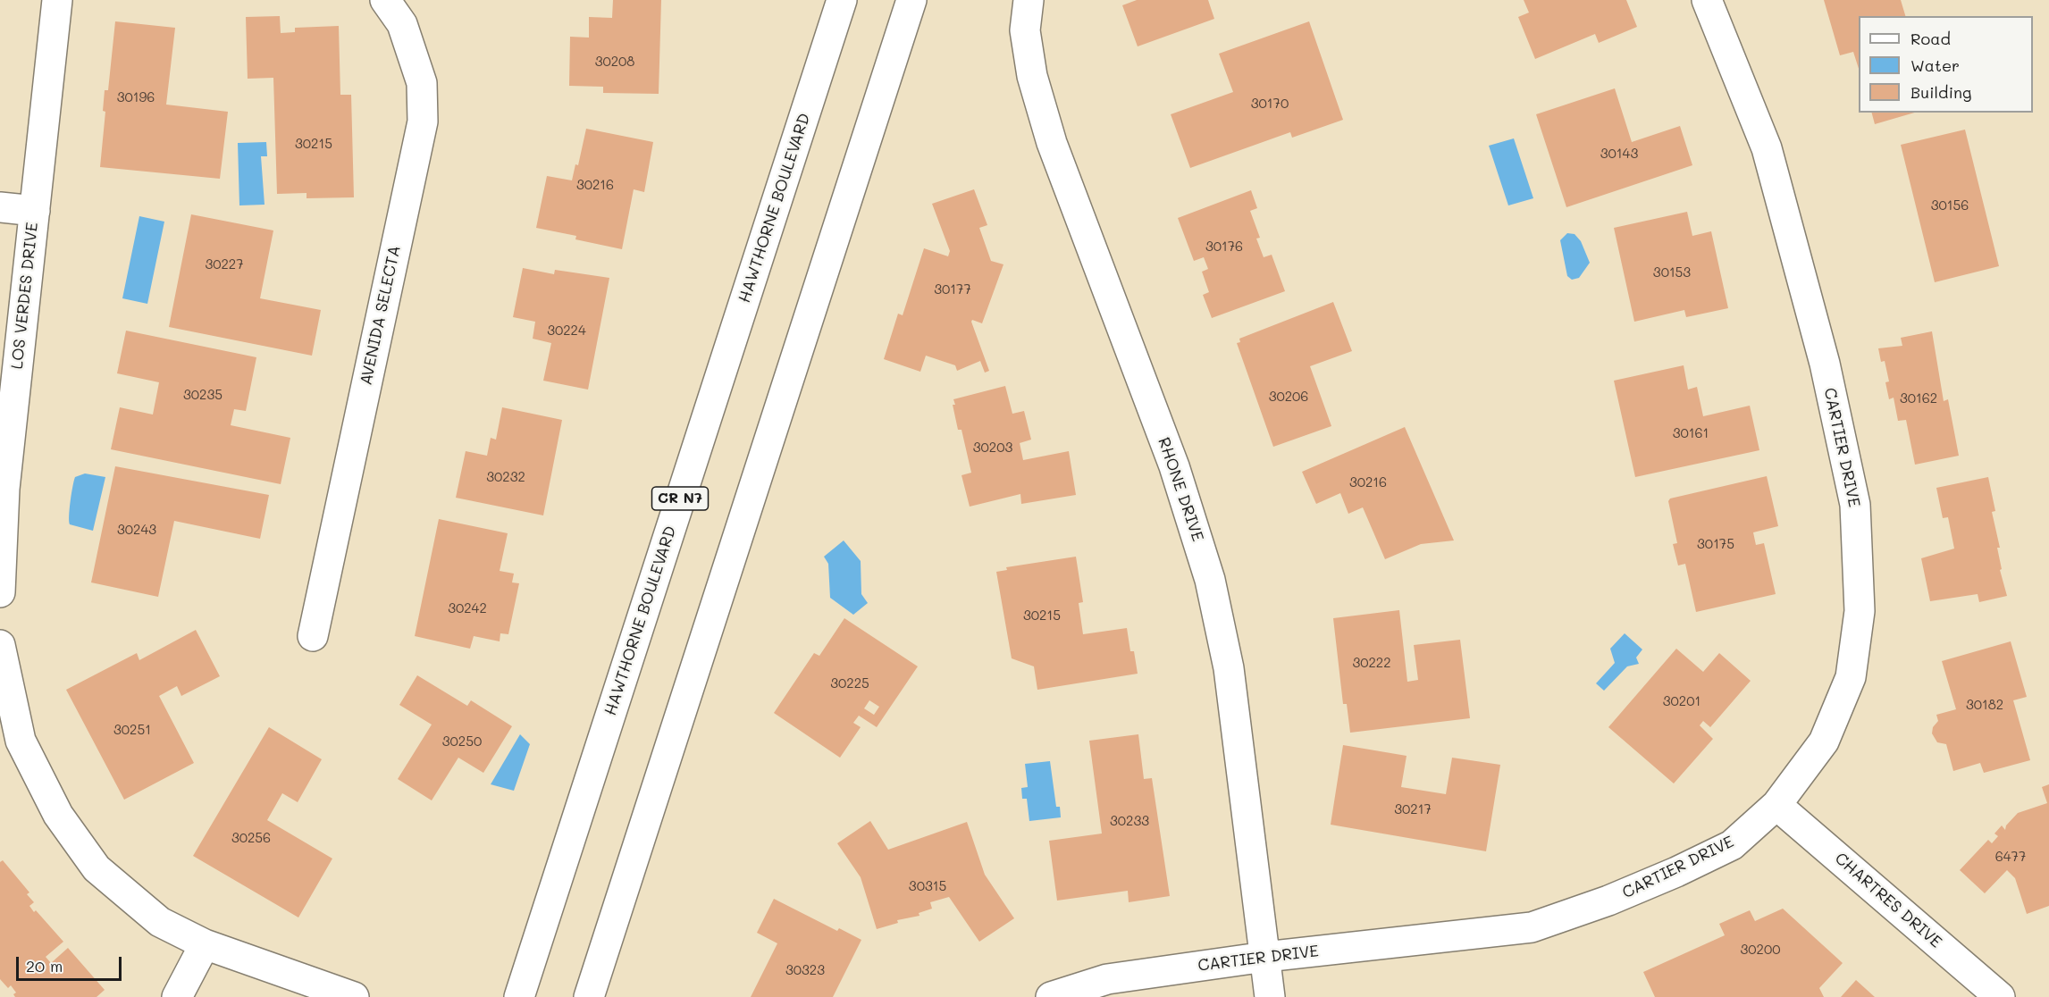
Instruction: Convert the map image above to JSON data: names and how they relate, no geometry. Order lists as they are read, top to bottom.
{
  "streets": {
    "street": [
      "HAWTHORNE BOULEVARD",
      "LOS VERDES DRIVE",
      "AVENIDA SELECTA",
      "CARTIER DRIVE",
      "RHONE DRIVE",
      "CR N7",
      "CHARTRES DRIVE"
    ]
  },
  "crossings": [
    ["CARTIER DRIVE", "RHONE DRIVE"],
    ["CARTIER DRIVE", "CHARTRES DRIVE"]
  ],
  "house_numbers": [
    "30208",
    "30196",
    "30170",
    "30215",
    "30143",
    "30216",
    "30156",
    "30176",
    "30227",
    "30153",
    "30177",
    "30224",
    "30235",
    "30206",
    "30162",
    "30161",
    "30203",
    "30232",
    "30216",
    "30243",
    "30175",
    "30242",
    "30215",
    "30222",
    "30225",
    "30201",
    "30182",
    "30251",
    "30250",
    "30217",
    "30233",
    "30256",
    "6477",
    "30315",
    "30200",
    "30323"
  ],
  "legend": ["Road", "Water", "Building"],
  "scale_bar": "20 m"
}
